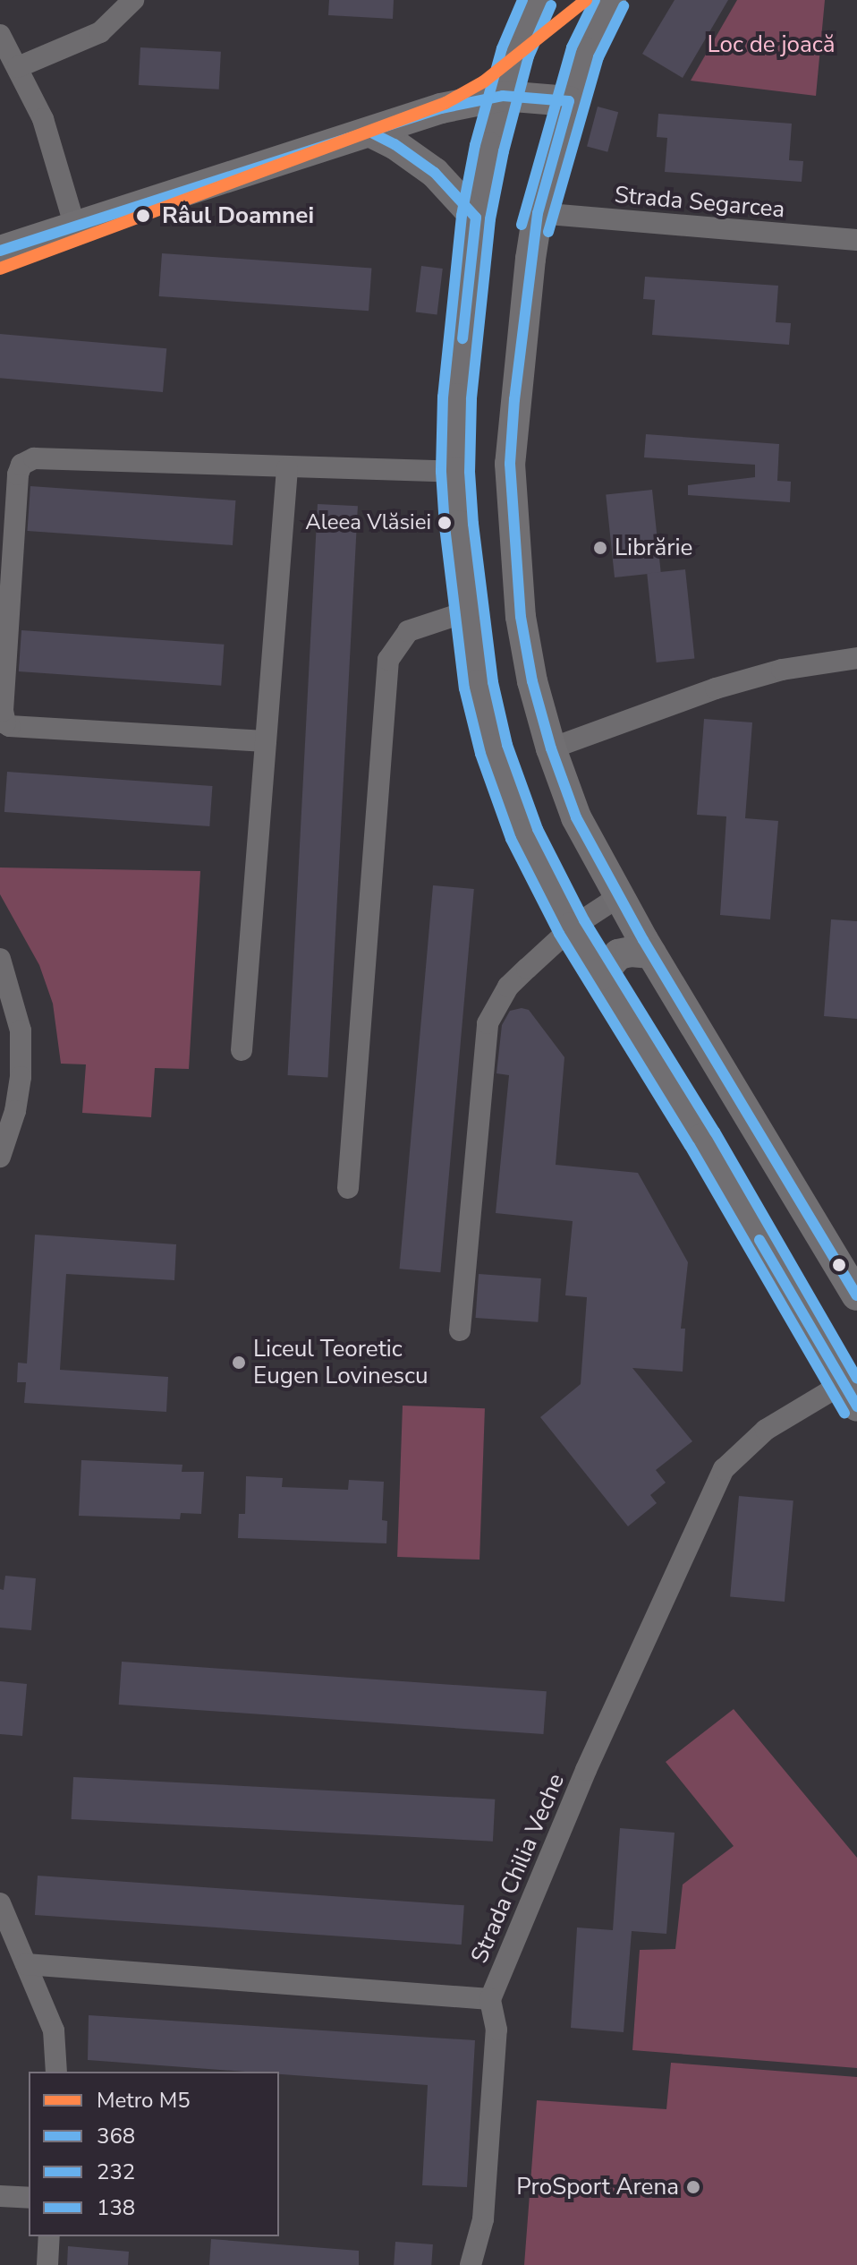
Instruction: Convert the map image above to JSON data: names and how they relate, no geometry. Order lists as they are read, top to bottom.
{
  "streets": {
    "street": ["Strada Segarcea", "Strada Chilia Veche"]
  },
  "parks": ["Loc de joacă"],
  "places": [
    "Râul Doamnei",
    "Aleea Vlăsiei",
    "Librărie",
    "Liceul Teoretic Eugen Lovinescu",
    "ProSport Arena"
  ],
  "lines": [
    "metro line M5",
    "transit line 232",
    "transit line 138",
    "transit line 368"
  ],
  "legend": [
    "Metro M5",
    "368",
    "232",
    "138"
  ]
}
